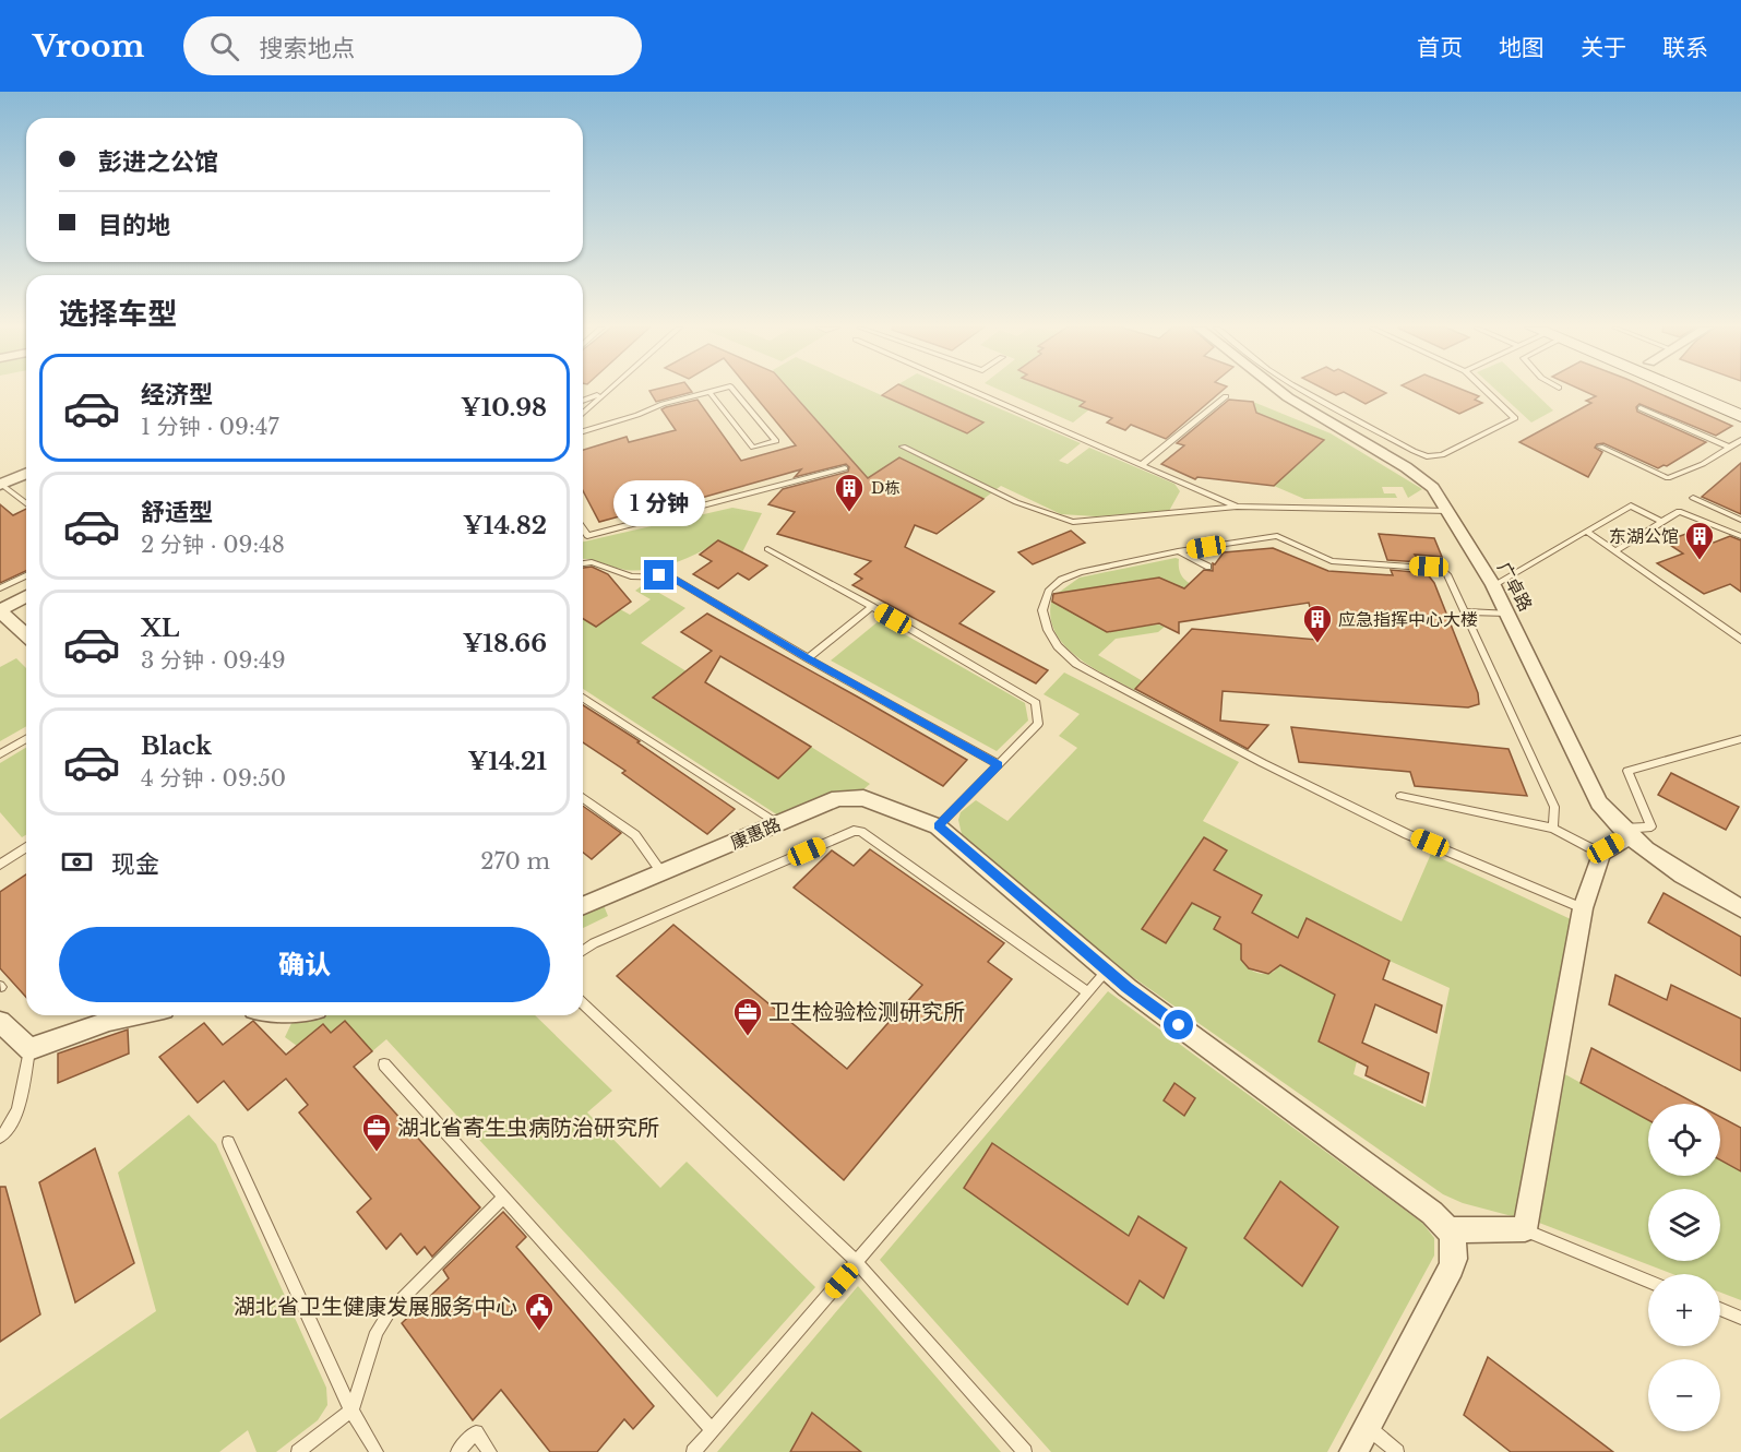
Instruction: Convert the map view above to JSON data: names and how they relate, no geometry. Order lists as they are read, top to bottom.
{
  "streets": {
    "street": ["广卓路", "康惠路"]
  },
  "places": {
    "building": ["D栋", "东湖公馆", "应急指挥中心大楼"],
    "office": ["卫生检验检测研究所", "湖北省寄生虫病防治研究所"],
    "public building": ["湖北省卫生健康发展服务中心"]
  },
  "page": {
    "header": "Vroom",
    "search": "搜索地点",
    "nav": [
      "首页",
      "地图",
      "关于",
      "联系"
    ],
    "banner": ["彭进之公馆", "目的地"],
    "heading": "选择车型",
    "list": [
      {
        "name": "经济型",
        "note": "1 分钟 · 09:47",
        "value": "¥10.98"
      },
      {
        "name": "舒适型",
        "note": "2 分钟 · 09:48",
        "value": "¥14.82"
      },
      {
        "name": "XL",
        "note": "3 分钟 · 09:49",
        "value": "¥18.66"
      },
      {
        "name": "Black",
        "note": "4 分钟 · 09:50",
        "value": "¥14.21"
      }
    ],
    "bubble": "1 分钟",
    "pay": ["现金", "270 m"],
    "buttons": "确认",
    "map_buttons": ["+", "−"]
  }
}
